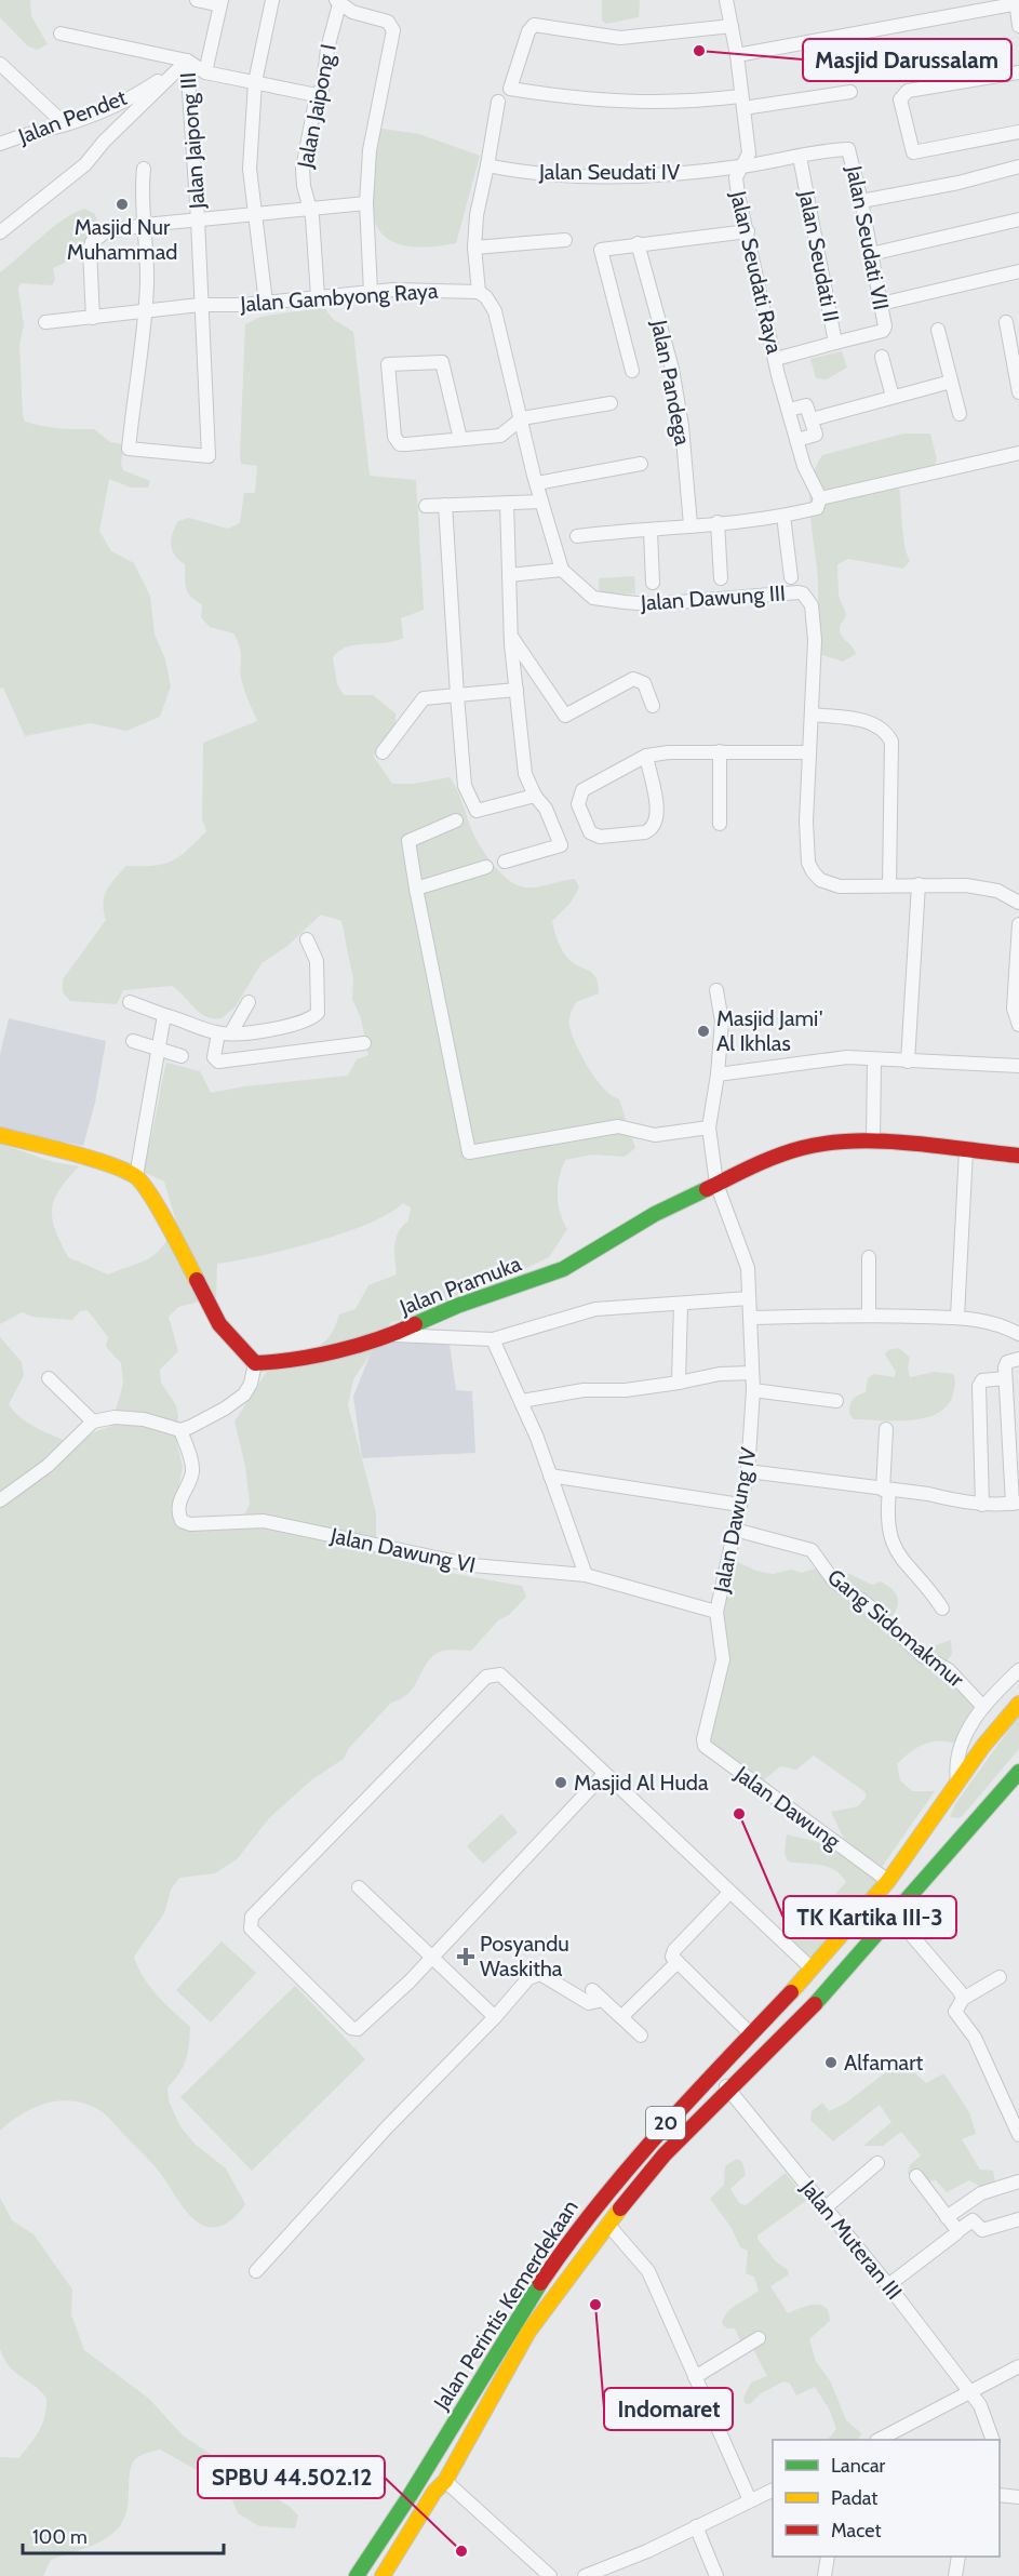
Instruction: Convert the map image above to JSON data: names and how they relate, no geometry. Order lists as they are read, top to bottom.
{
  "streets": {
    "main road": ["Jalan Pramuka", "20", "Jalan Perintis Kemerdekaan"],
    "street": [
      "Jalan Jaipong I",
      "Jalan Pendet",
      "Jalan Jaipong III",
      "Jalan Seudati IV",
      "Jalan Seudati VII",
      "Jalan Seudati II",
      "Jalan Seudati Raya",
      "Jalan Gambyong Raya",
      "Jalan Pandega",
      "Jalan Dawung III",
      "Jalan Dawung IV",
      "Jalan Dawung VI",
      "Gang Sidomakmur",
      "Jalan Dawung",
      "Jalan Muteran III"
    ]
  },
  "crossings": [
    ["Jalan Jaipong I", "Jalan Gambyong Raya"],
    ["Jalan Pendet", "Jalan Jaipong III"],
    ["Jalan Jaipong III", "Jalan Gambyong Raya"],
    ["Jalan Seudati IV", "Jalan Seudati Raya"],
    ["Jalan Seudati VII", "Jalan Seudati II"],
    ["Jalan Seudati Raya", "Jalan Pandega"],
    ["Jalan Pramuka", "Jalan Dawung IV"],
    ["Jalan Dawung IV", "Jalan Dawung VI"],
    ["Jalan Dawung IV", "Gang Sidomakmur"],
    ["Jalan Dawung IV", "Jalan Dawung"],
    ["Jalan Dawung VI", "Jalan Dawung"],
    ["Jalan Dawung", "Jalan Perintis Kemerdekaan"],
    ["Jalan Muteran III", "Jalan Perintis Kemerdekaan"]
  ],
  "places": {
    "other": [
      "Masjid Darussalam",
      "Masjid Nur Muhammad",
      "Masjid Jami' Al Ikhlas",
      "Masjid Al Huda",
      "TK Kartika III-3",
      "Alfamart",
      "Indomaret",
      "SPBU 44.502.12"
    ],
    "health": ["Posyandu Waskitha"]
  },
  "legend": ["Lancar", "Padat", "Macet"],
  "scale_bar": "100 m"
}
